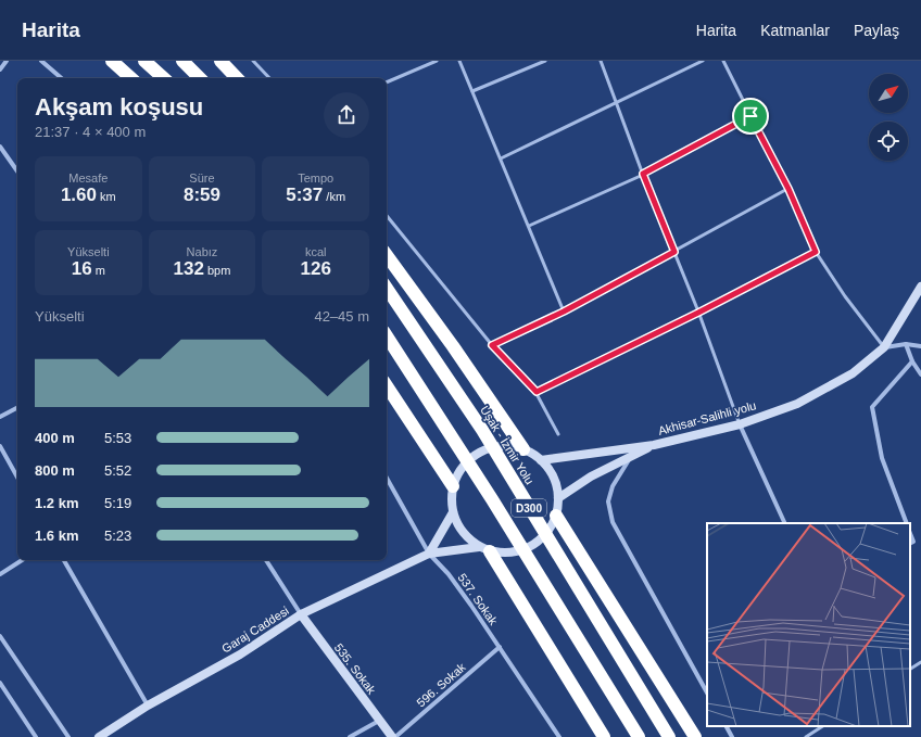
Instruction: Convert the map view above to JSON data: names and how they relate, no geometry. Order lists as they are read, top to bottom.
{
  "streets": {
    "highway": ["Uşak - İzmir Yolu", "D300"],
    "main road": ["Akhisar-Salihli yolu", "Garaj Caddesi", "535. Sokak"],
    "street": ["537. Sokak", "596. Sokak"]
  },
  "crossings": [
    ["D300", "Garaj Caddesi"],
    ["537. Sokak", "Garaj Caddesi"],
    ["537. Sokak", "596. Sokak"],
    ["Garaj Caddesi", "535. Sokak"],
    ["535. Sokak", "596. Sokak"]
  ],
  "north": "top right",
  "page": {
    "header": "Harita",
    "nav": ["Harita", "Katmanlar", "Paylaş"],
    "heading": ["Akşam koşusu", "21:37 · 4 × 400 m"],
    "stats": [
      ["Mesafe", "1.60 km"],
      ["Süre", "8:59"],
      ["Tempo", "5:37 /km"],
      ["Yükselti", "16 m"],
      ["Nabız", "132 bpm"],
      ["kcal", "126"]
    ],
    "chart": ["Yükselti", "42–45 m"],
    "list": [
      {
        "name": "400 m",
        "note": "5:53"
      },
      {
        "name": "800 m",
        "note": "5:52"
      },
      {
        "name": "1.2 km",
        "note": "5:19"
      },
      {
        "name": "1.6 km",
        "note": "5:23"
      }
    ]
  }
}
